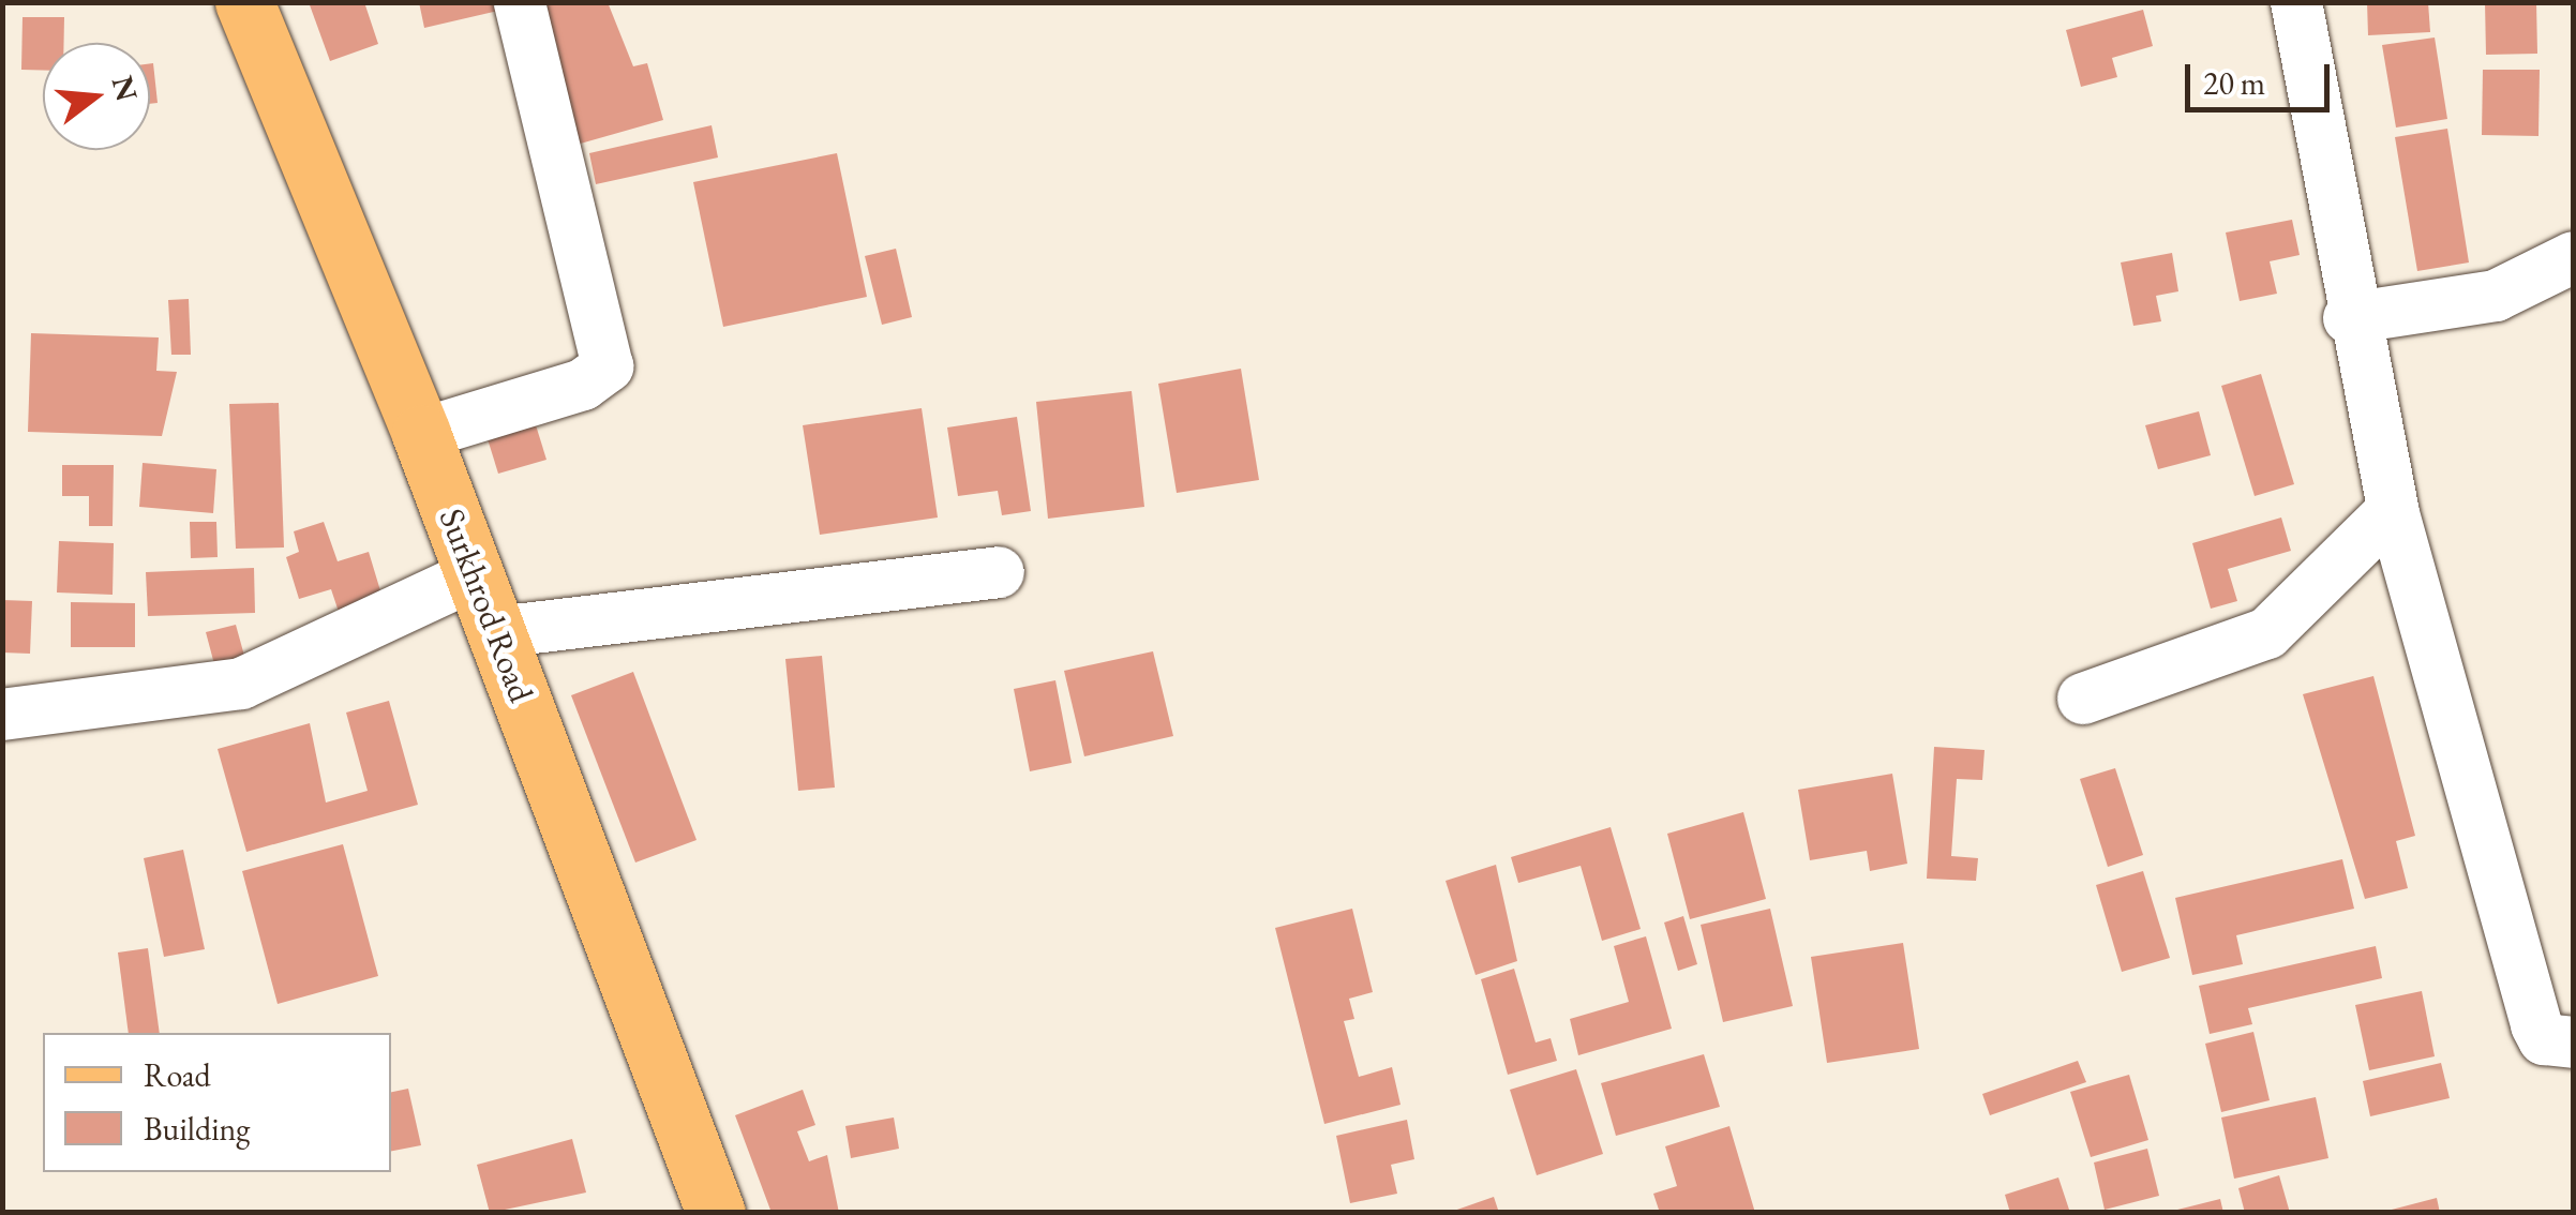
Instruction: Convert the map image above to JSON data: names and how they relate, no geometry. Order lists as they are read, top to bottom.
{
  "streets": {
    "main road": ["Surkhrod Road"]
  },
  "legend": ["Road", "Building"],
  "scale_bar": "20 m",
  "north": "right"
}
